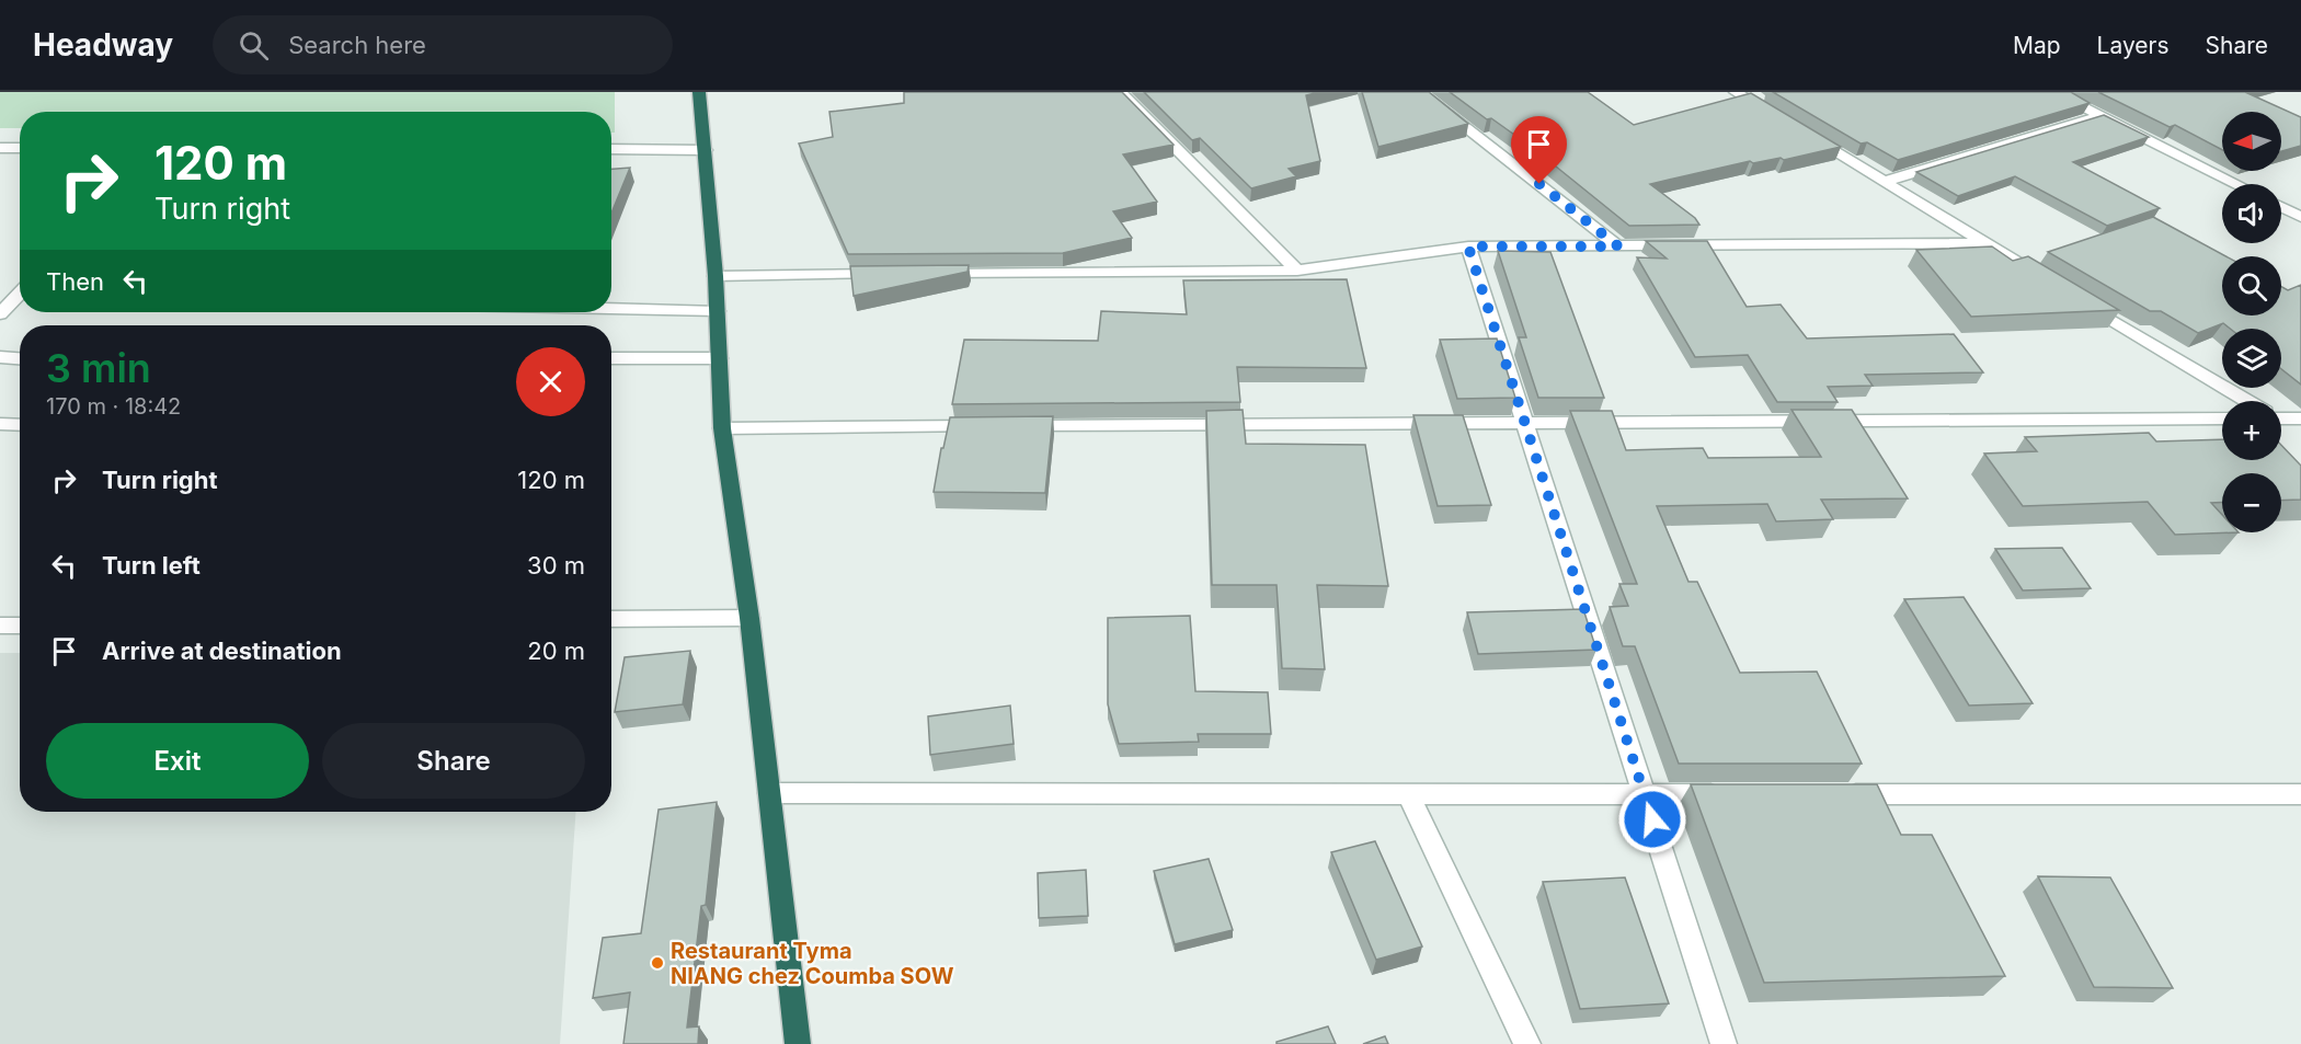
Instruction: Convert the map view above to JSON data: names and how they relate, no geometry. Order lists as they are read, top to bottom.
{
  "places": ["Restaurant Tyma NIANG chez Coumba SOW"],
  "north": "left",
  "page": {
    "header": "Headway",
    "search": "Search here",
    "nav": ["Map", "Layers", "Share"],
    "map_buttons": ["+", "−"],
    "turn": ["120 m", "Turn right"],
    "then": "Then",
    "heading": ["3 min", "170 m · 18:42"],
    "list": [
      {
        "name": "Turn right",
        "value": "120 m"
      },
      {
        "name": "Turn left",
        "value": "30 m"
      },
      {
        "name": "Arrive at destination",
        "value": "20 m"
      }
    ],
    "buttons": ["Exit", "Share"]
  }
}
